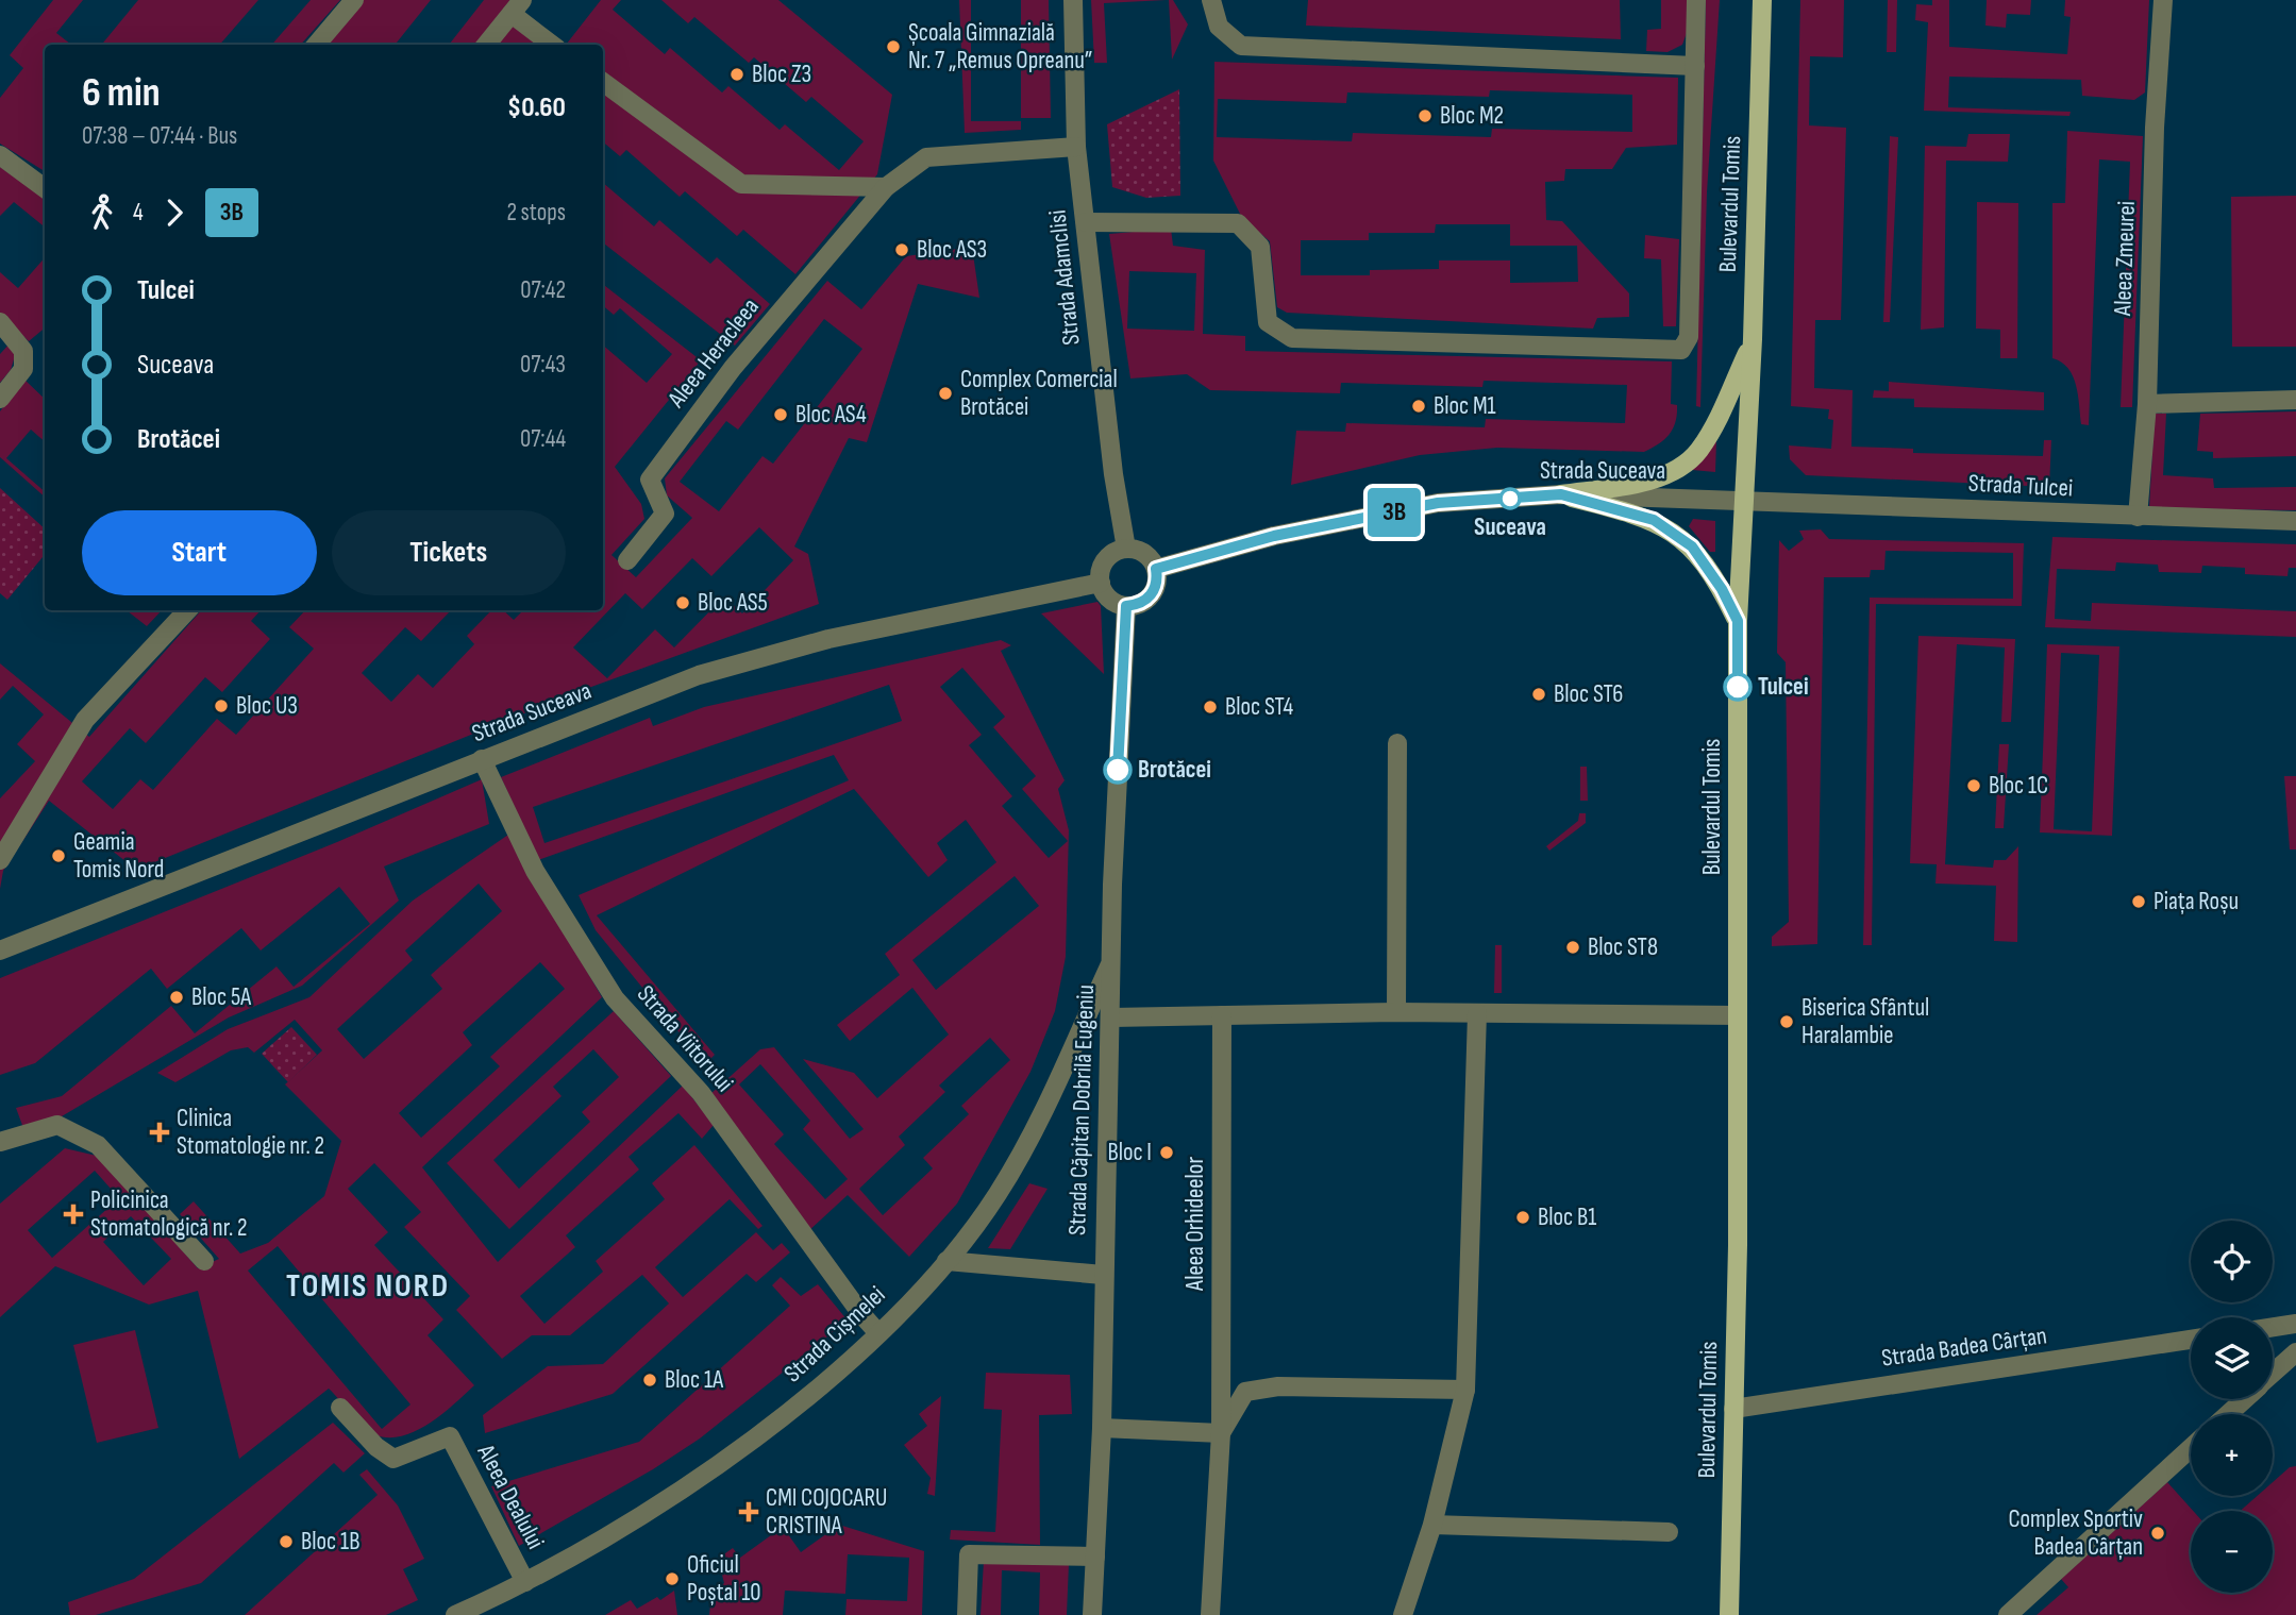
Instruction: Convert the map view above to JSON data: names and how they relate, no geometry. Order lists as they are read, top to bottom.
{
  "streets": {
    "main road": ["Bulevardul Tomis"],
    "street": [
      "Aleea Zmeurei",
      "Strada Adamclisi",
      "Aleea Heracleea",
      "Strada Suceava",
      "Strada Tulcei",
      "Strada Viitorului",
      "Strada Căpitan Dobrilă Eugeniu",
      "Aleea Orhideelor",
      "Strada Cișmelei",
      "Strada Badea Cârțan",
      "Aleea Dealului"
    ]
  },
  "crossings": [
    ["Bulevardul Tomis", "Strada Suceava"],
    ["Bulevardul Tomis", "Strada Tulcei"],
    ["Bulevardul Tomis", "Strada Badea Cârțan"],
    ["Aleea Zmeurei", "Strada Tulcei"],
    ["Strada Adamclisi", "Aleea Heracleea"],
    ["Strada Adamclisi", "Strada Suceava"],
    ["Strada Adamclisi", "Strada Căpitan Dobrilă Eugeniu"],
    ["Strada Suceava", "Strada Tulcei"],
    ["Strada Suceava", "Strada Viitorului"],
    ["Strada Suceava", "Strada Căpitan Dobrilă Eugeniu"],
    ["Strada Viitorului", "Strada Cișmelei"],
    ["Strada Căpitan Dobrilă Eugeniu", "Strada Cișmelei"],
    ["Strada Cișmelei", "Aleea Dealului"]
  ],
  "districts": ["TOMIS NORD"],
  "places": {
    "other": [
      "Școala Gimnazială Nr. 7 „Remus Opreanu”",
      "Bloc Z3",
      "Bloc M2",
      "Bloc AS3",
      "Complex Comercial Brotăcei",
      "Bloc M1",
      "Bloc AS4",
      "Suceava",
      "Bloc AS5",
      "Tulcei",
      "Bloc ST6",
      "Bloc U3",
      "Bloc ST4",
      "Brotăcei",
      "Bloc 1C",
      "Geamia Tomis Nord",
      "Piața Roșu",
      "Bloc ST8",
      "Bloc 5A",
      "Biserica Sfântul Haralambie",
      "Bloc I",
      "Bloc B1",
      "Bloc 1A",
      "Complex Sportiv Badea Cârțan",
      "Bloc 1B",
      "Oficiul Poștal 10"
    ],
    "health": ["Clinica Stomatologie nr. 2", "Policinica Stomatologică nr. 2", "CMI COJOCARU CRISTINA"]
  },
  "lines": ["bus line 3B"],
  "page": {
    "on_map": "3B",
    "heading": ["6 min", "07:38 – 07:44 · Bus", "$0.60"],
    "legs": ["4", "3B", "2 stops"],
    "list": [
      {
        "name": "Tulcei",
        "value": "07:42"
      },
      {
        "name": "Suceava",
        "value": "07:43"
      },
      {
        "name": "Brotăcei",
        "value": "07:44"
      }
    ],
    "buttons": ["Start", "Tickets"],
    "map_buttons": ["+", "−"]
  }
}
